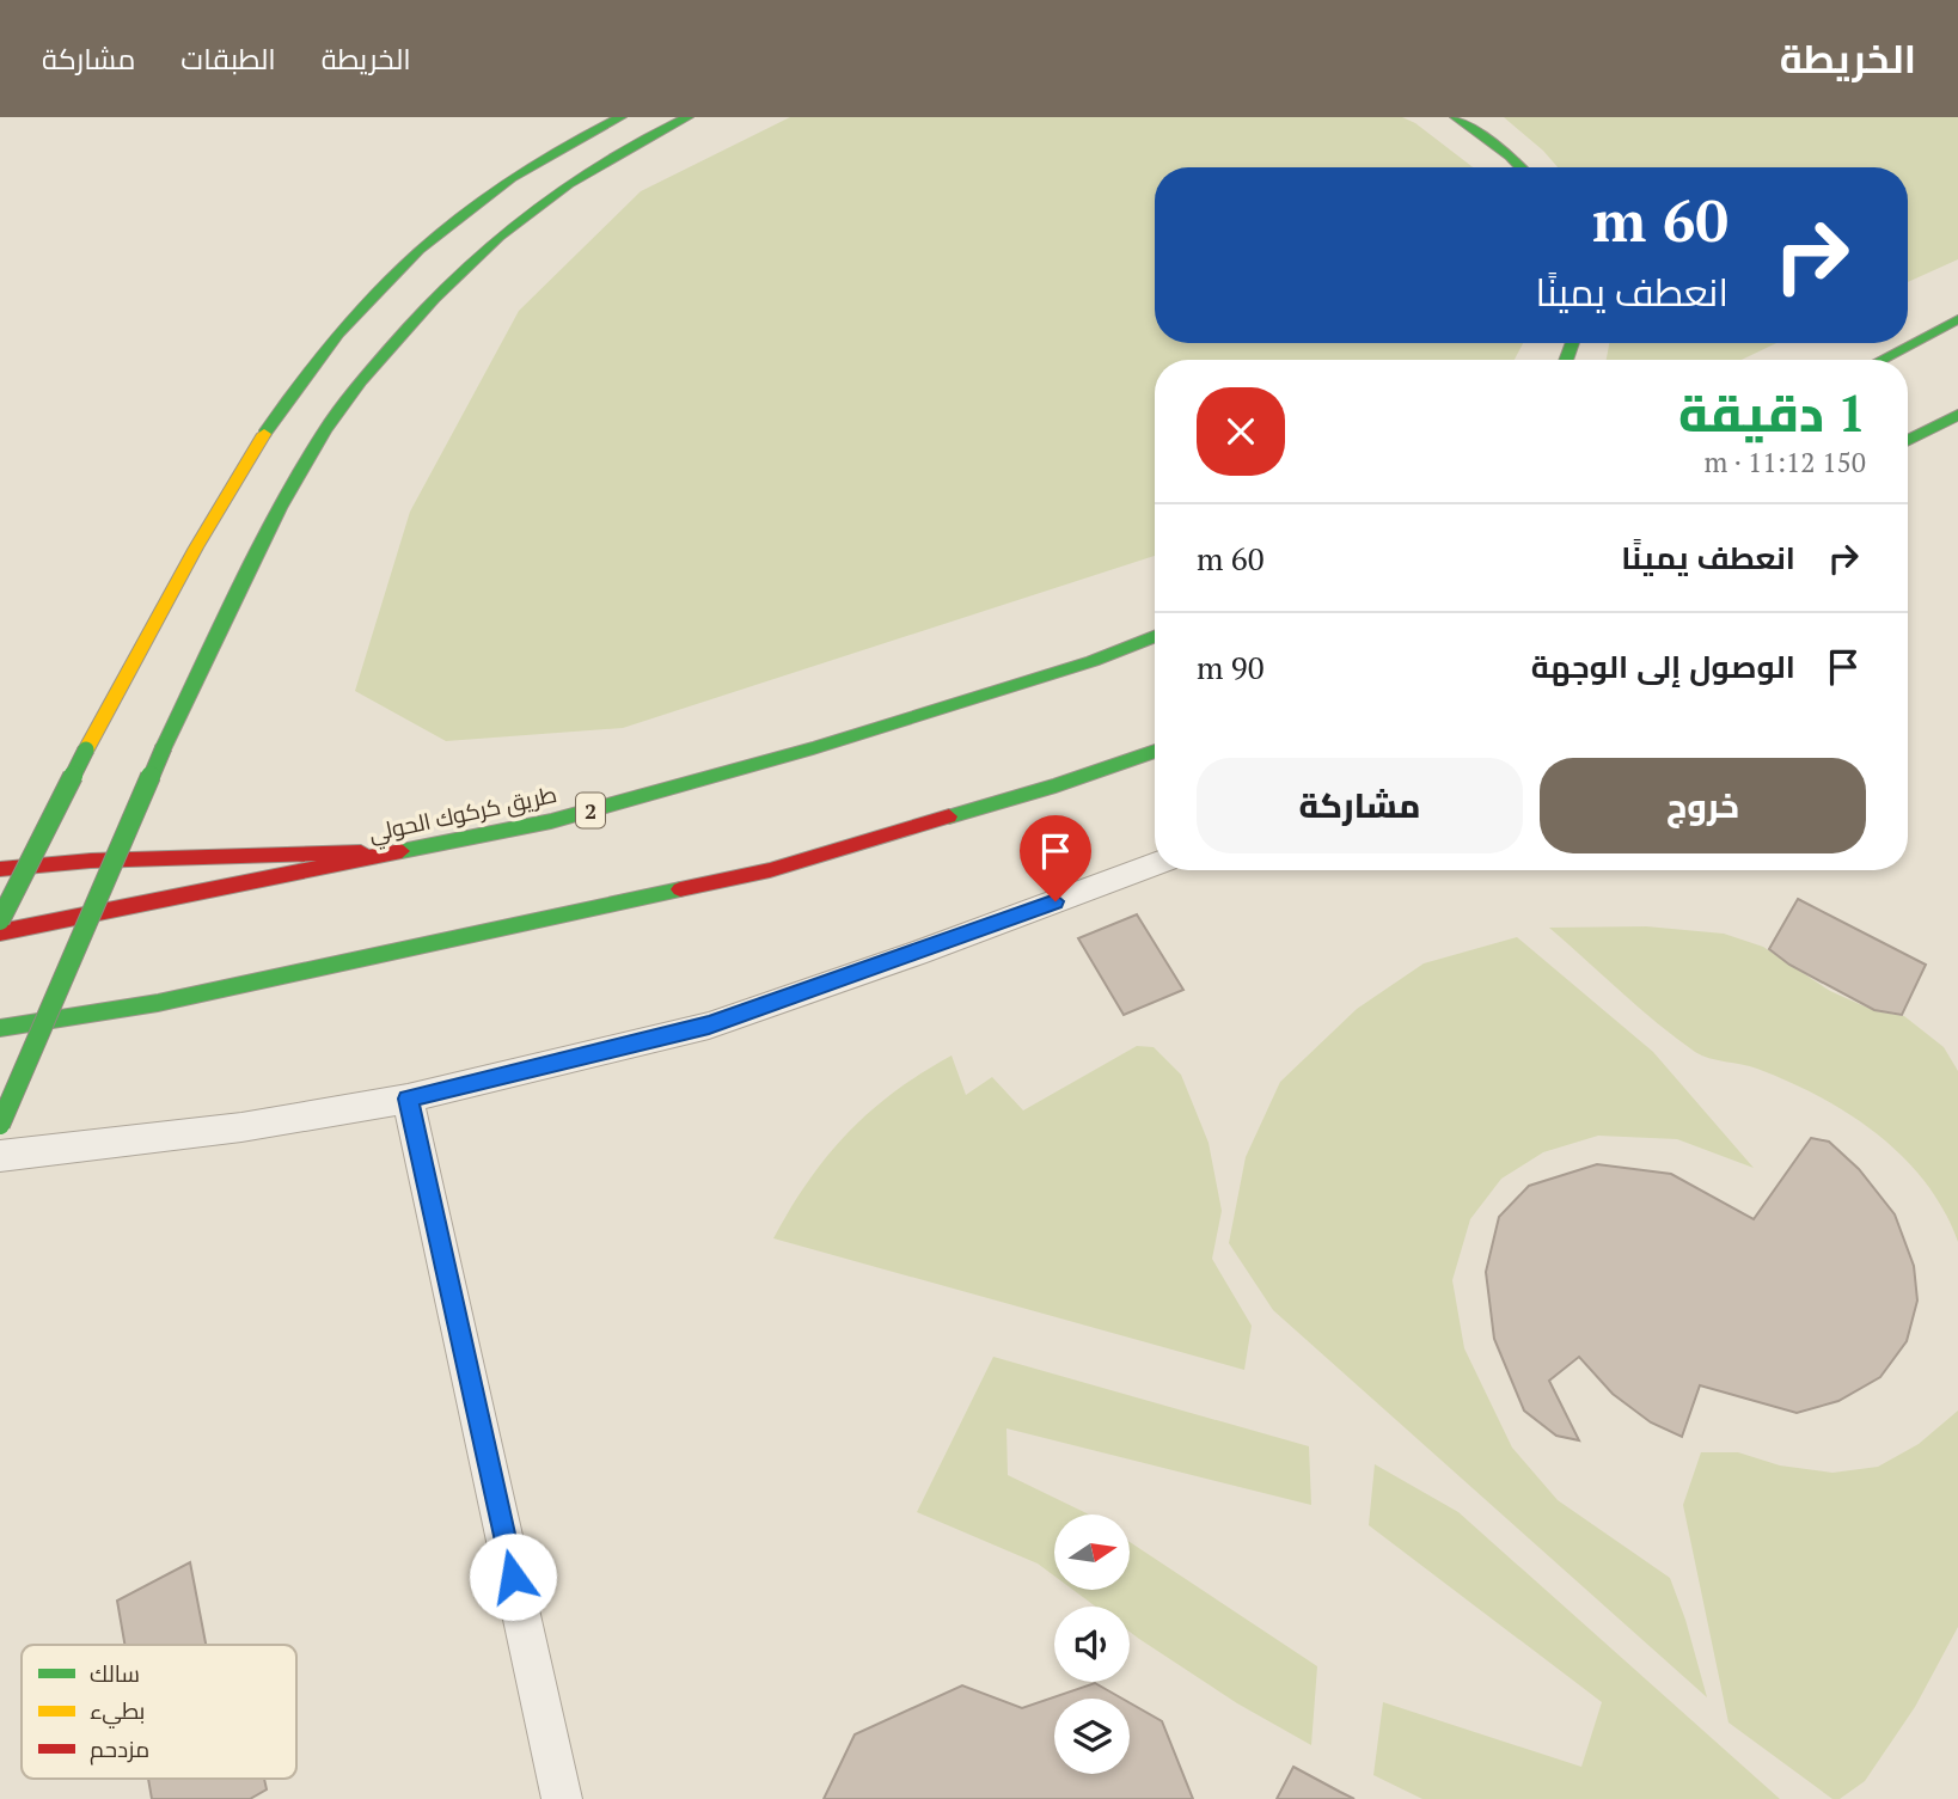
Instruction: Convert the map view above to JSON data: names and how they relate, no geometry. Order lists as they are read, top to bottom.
{
  "streets": {
    "main road": ["2", "طريق كركوك الحولي"]
  },
  "legend": ["سالك", "بطيء", "مزدحم"],
  "north": "right",
  "page": {
    "header": "الخريطة",
    "nav": ["الخريطة", "الطبقات", "مشاركة"],
    "turn": ["60 m", "انعطف يمينًا"],
    "heading": ["1 دقيقة", "150 m · 11:12"],
    "list": [
      {
        "name": "انعطف يمينًا",
        "value": "60 m"
      },
      {
        "name": "الوصول إلى الوجهة",
        "value": "90 m"
      }
    ],
    "buttons": ["خروج", "مشاركة"]
  }
}
